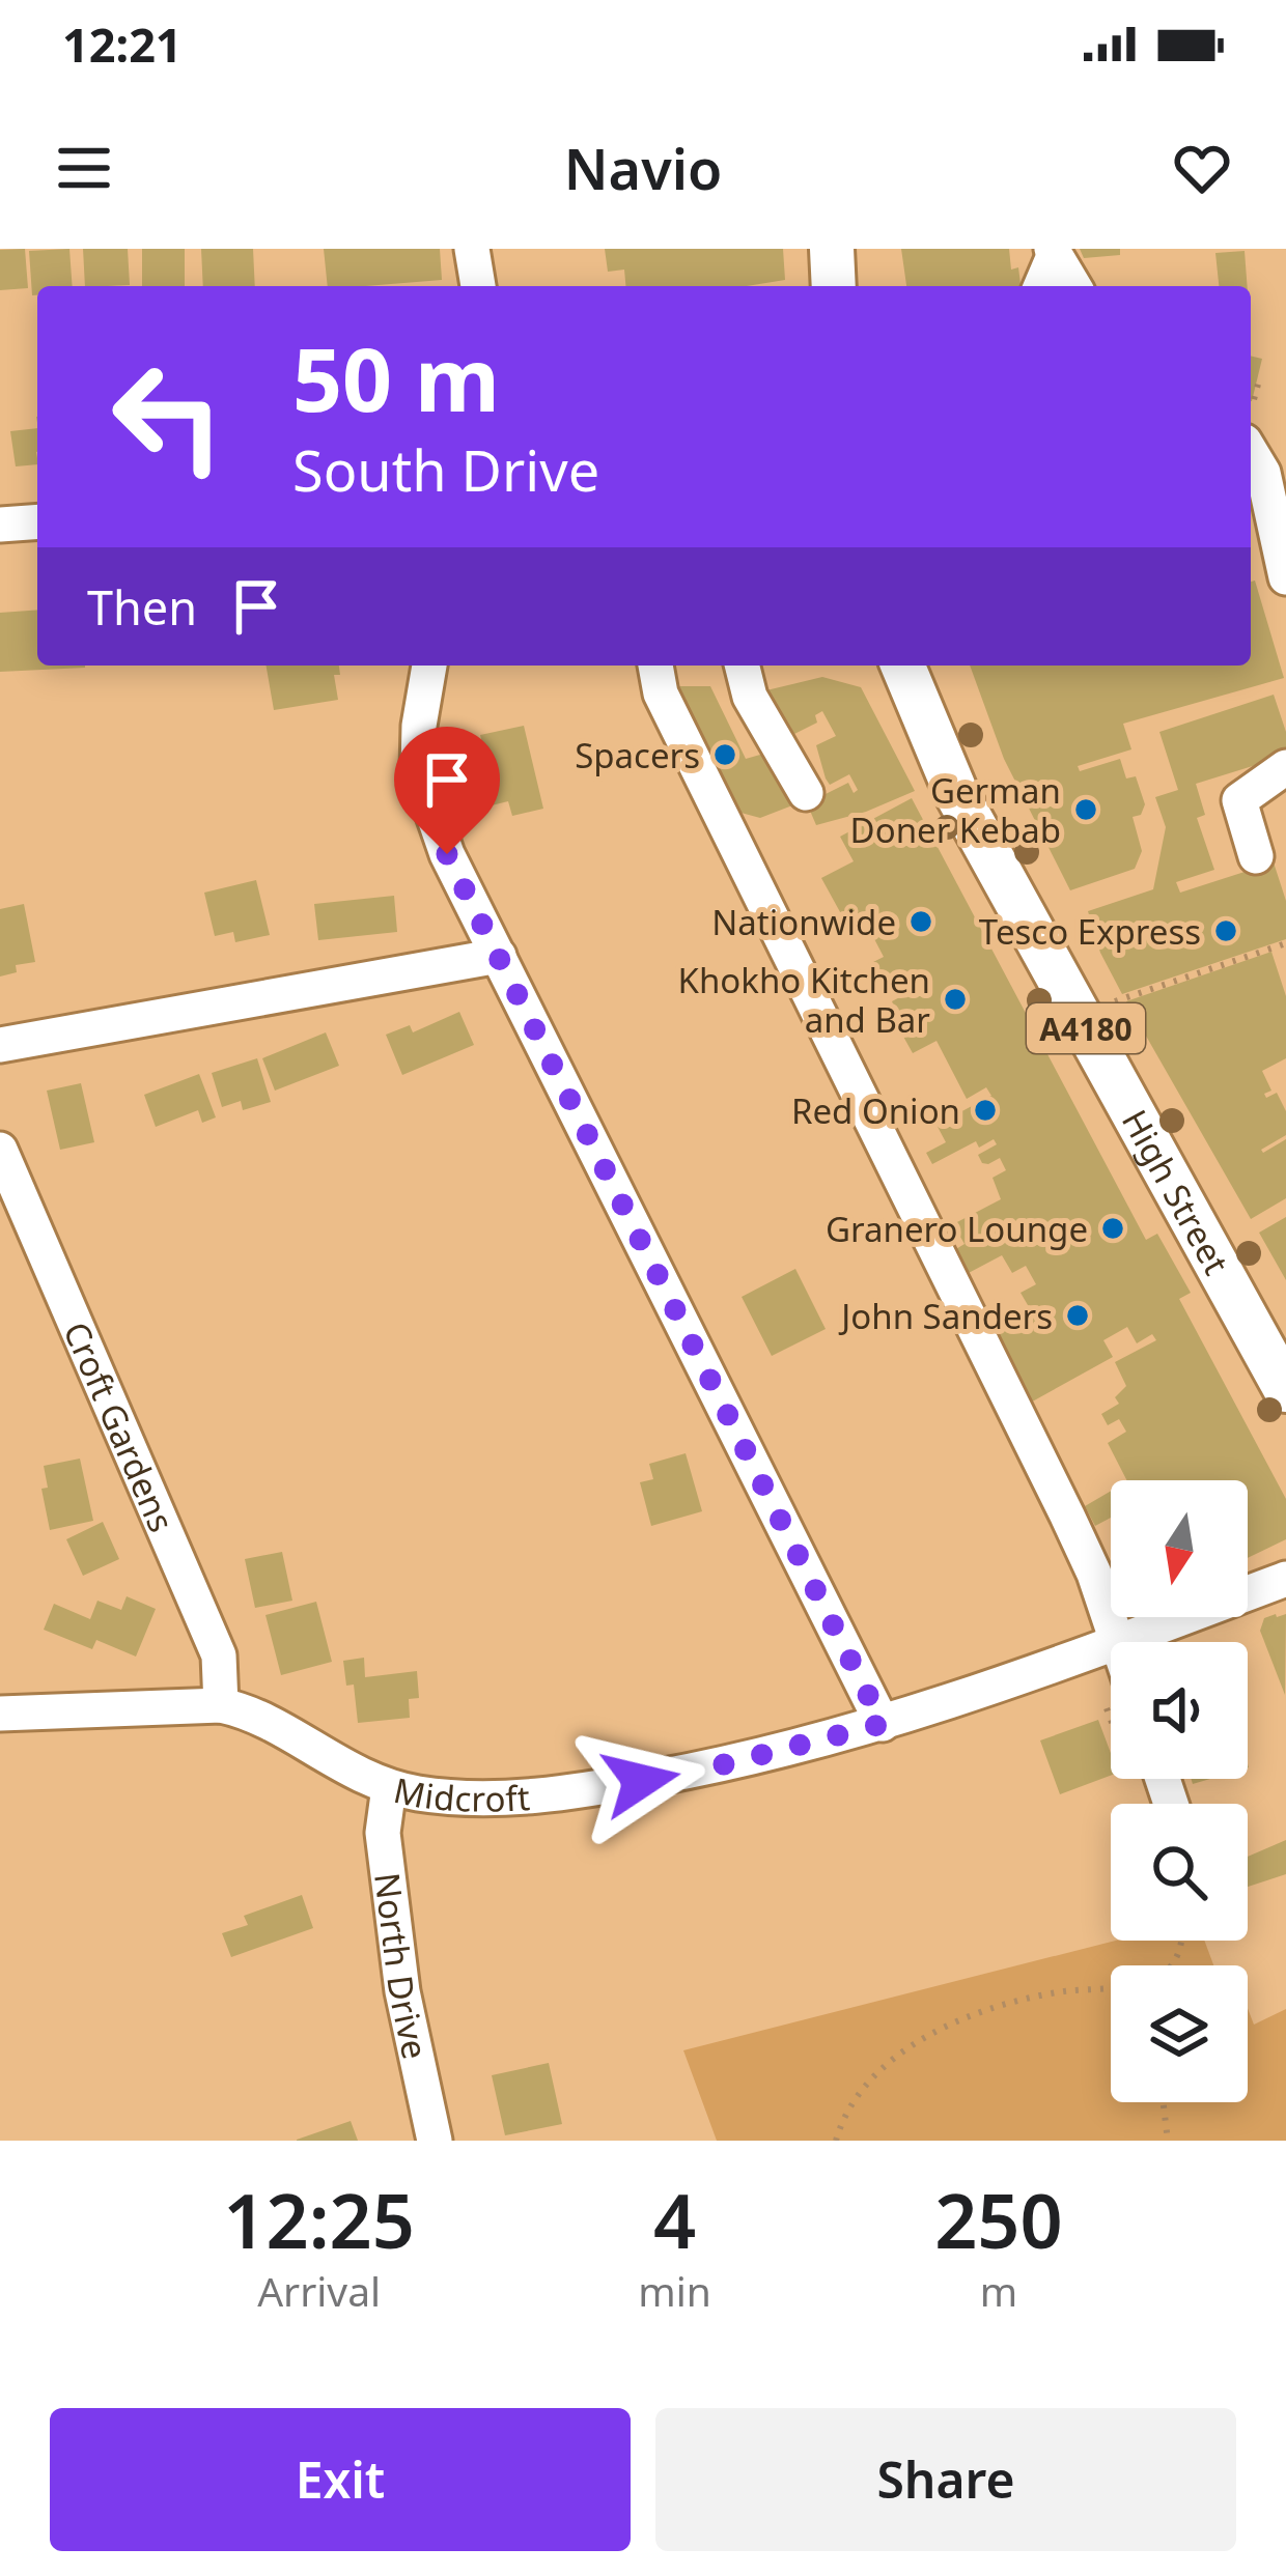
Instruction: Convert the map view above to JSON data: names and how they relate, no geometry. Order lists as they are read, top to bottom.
{
  "streets": {
    "main road": ["A4180", "High Street"],
    "street": ["Croft Gardens", "Midcroft", "North Drive"]
  },
  "crossings": [
    ["Croft Gardens", "Midcroft"],
    ["Midcroft", "North Drive"]
  ],
  "places": [
    "Spacers",
    "German Doner Kebab",
    "Nationwide",
    "Tesco Express",
    "Khokho Kitchen and Bar",
    "Red Onion",
    "Granero Lounge",
    "John Sanders"
  ],
  "north": "bottom",
  "page": {
    "status": "12:21",
    "header": "Navio",
    "turn": ["50 m", "South Drive"],
    "then": "Then",
    "eta": [
      "12:25",
      "Arrival",
      "4",
      "min",
      "250",
      "m"
    ],
    "buttons": ["Exit", "Share"]
  }
}
